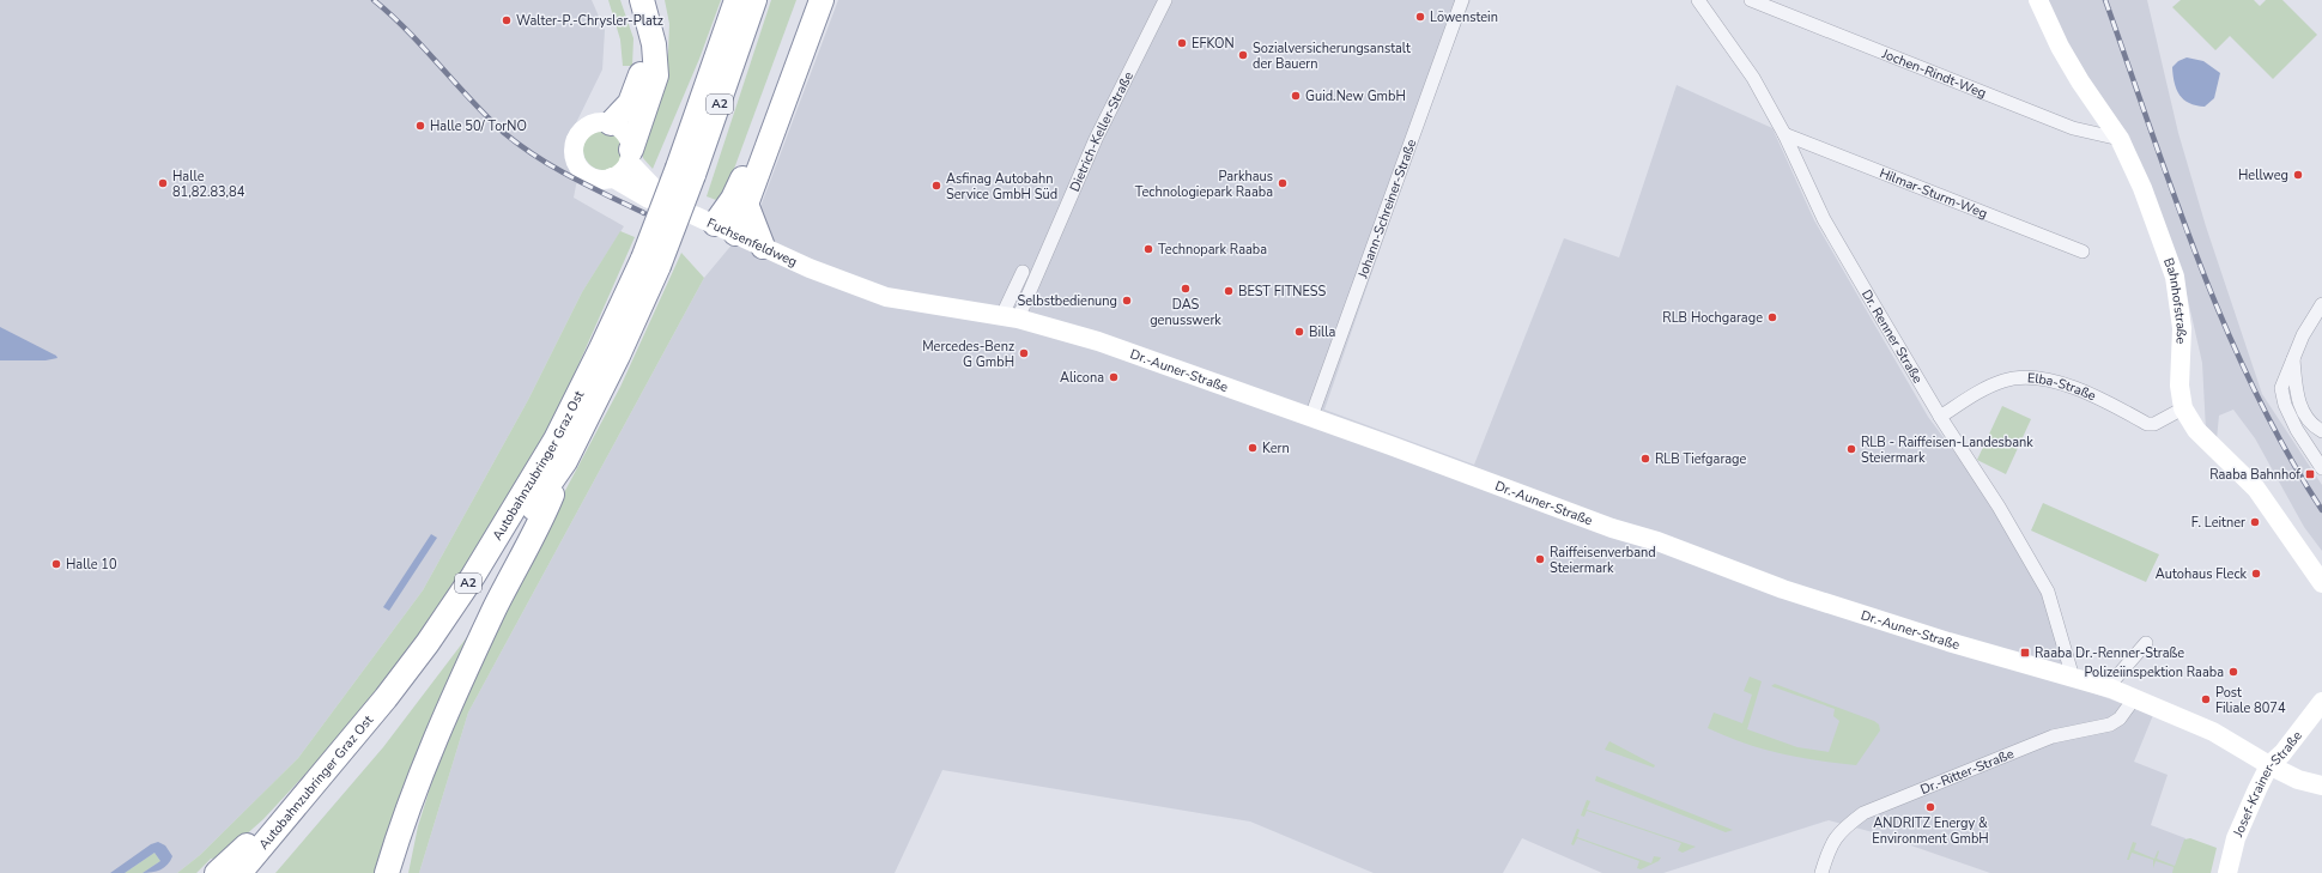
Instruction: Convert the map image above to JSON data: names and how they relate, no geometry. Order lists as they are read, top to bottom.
{
  "streets": {
    "highway": ["A2", "Autobahnzubringer Graz Ost"],
    "main road": [
      "Fuchsenfeldweg",
      "Bahnhofstraße",
      "Dr.-Auner-Straße",
      "Josef-Krainer-Straße"
    ],
    "street": [
      "Jochen-Rindt-Weg",
      "Dietrich-Keller-Straße",
      "Hilmar-Sturm-Weg",
      "Johann-Schreiner-Straße",
      "Dr. Renner Straße",
      "Elba-Straße",
      "Dr.-Ritter-Straße"
    ]
  },
  "crossings": [
    ["Jochen-Rindt-Weg", "Bahnhofstraße"],
    ["Dietrich-Keller-Straße", "Dr.-Auner-Straße"],
    ["Hilmar-Sturm-Weg", "Dr. Renner Straße"],
    ["Johann-Schreiner-Straße", "Dr.-Auner-Straße"],
    ["Fuchsenfeldweg", "Dr.-Auner-Straße"],
    ["Bahnhofstraße", "Elba-Straße"],
    ["Dr. Renner Straße", "Dr.-Auner-Straße"],
    ["Dr. Renner Straße", "Elba-Straße"],
    ["Dr.-Auner-Straße", "Dr.-Ritter-Straße"],
    ["Dr.-Auner-Straße", "Josef-Krainer-Straße"]
  ],
  "places": {
    "other": [
      "Löwenstein",
      "Walter-P.-Chrysler-Platz",
      "EFKON",
      "Sozialversicherungsanstalt der Bauern",
      "Guid.New GmbH",
      "Halle 50/ TorNO",
      "Hellweg",
      "Halle 81,82.83,84",
      "Parkhaus Technologiepark Raaba",
      "Asfinag Autobahn Service GmbH Süd",
      "Technopark Raaba",
      "DAS genusswerk",
      "BEST FITNESS",
      "Selbstbedienung",
      "RLB Hochgarage",
      "Billa",
      "Mercedes-Benz G GmbH",
      "Alicona",
      "Kern",
      "RLB - Raiffeisen-Landesbank Steiermark",
      "RLB Tiefgarage",
      "F. Leitner",
      "Raiffeisenverband Steiermark",
      "Halle 10",
      "Autohaus Fleck",
      "Polizeiinspektion Raaba",
      "Post Filiale 8074",
      "ANDRITZ Energy & Environment GmbH"
    ],
    "transit": ["Raaba Bahnhof", "Raaba Dr.-Renner-Straße"]
  }
}
